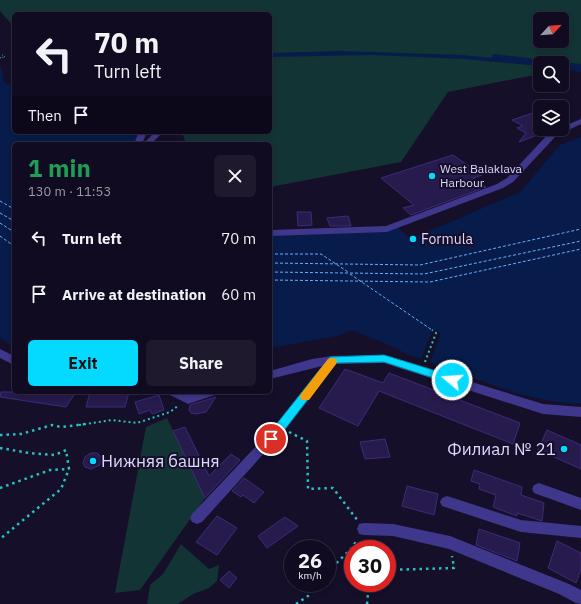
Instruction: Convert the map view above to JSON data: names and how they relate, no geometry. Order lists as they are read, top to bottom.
{
  "places": [
    "West Balaklava Harbour",
    "Formula",
    "Филиал № 21",
    "Нижняя башня"
  ],
  "north": "top right",
  "page": {
    "turn": ["70 m", "Turn left"],
    "then": "Then",
    "heading": ["1 min", "130 m · 11:53"],
    "list": [
      {
        "name": "Turn left",
        "value": "70 m"
      },
      {
        "name": "Arrive at destination",
        "value": "60 m"
      }
    ],
    "buttons": ["Exit", "Share"],
    "speed": "26 km/h",
    "limit": "30"
  }
}
